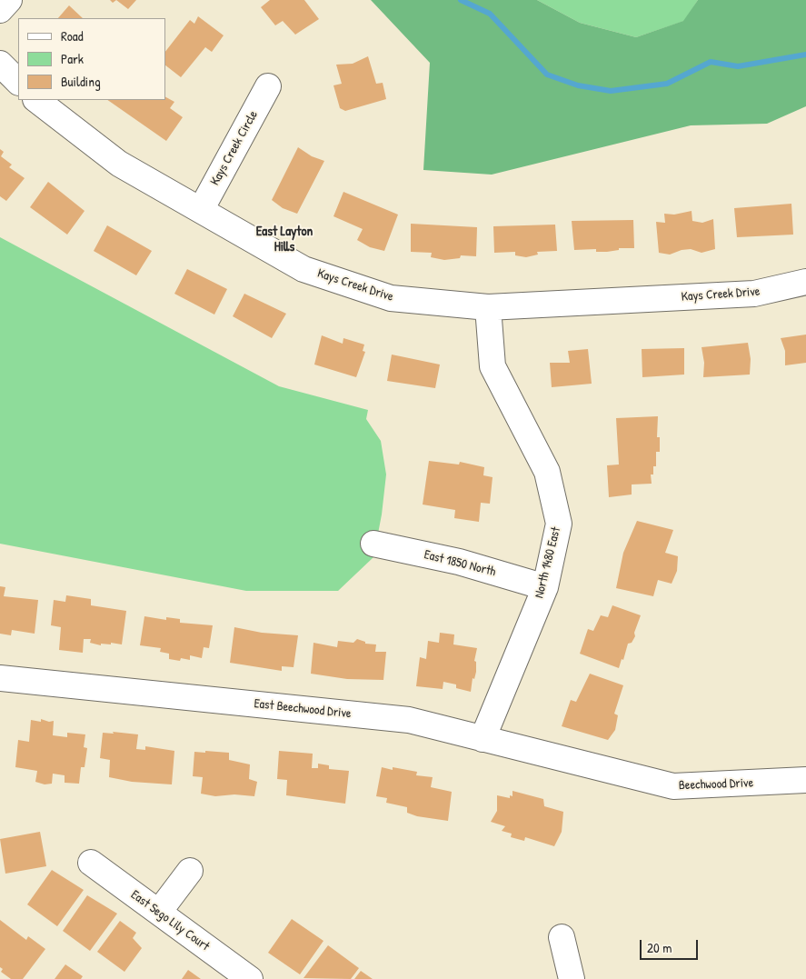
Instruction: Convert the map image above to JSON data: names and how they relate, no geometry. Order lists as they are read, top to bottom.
{
  "streets": {
    "street": [
      "Kays Creek Circle",
      "Kays Creek Drive",
      "North 1480 East",
      "East 1850 North",
      "East Beechwood Drive",
      "Beechwood Drive",
      "East Sego Lily Court"
    ]
  },
  "crossings": [
    ["Kays Creek Circle", "Kays Creek Drive"],
    ["Kays Creek Drive", "North 1480 East"],
    ["North 1480 East", "East 1850 North"],
    ["North 1480 East", "East Beechwood Drive"],
    ["East Beechwood Drive", "Beechwood Drive"]
  ],
  "districts": ["East Layton Hills"],
  "legend": ["Road", "Park", "Building"],
  "scale_bar": "20 m"
}
